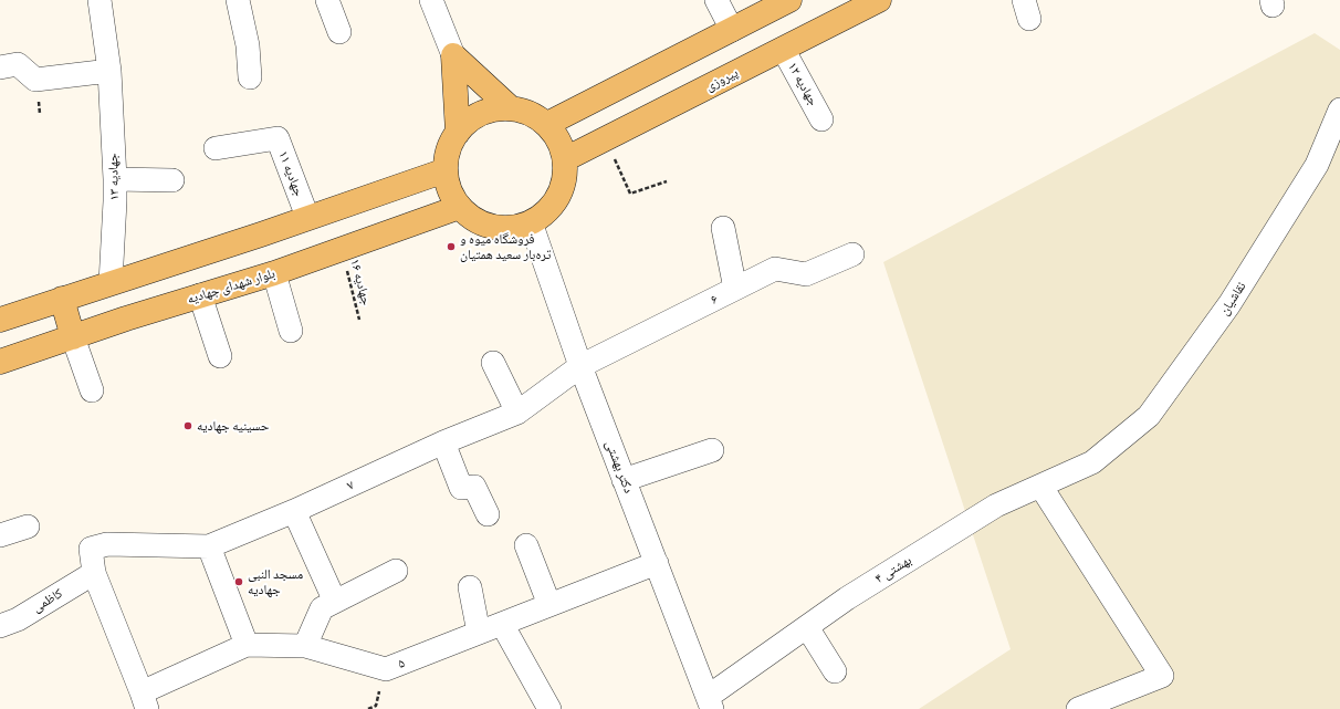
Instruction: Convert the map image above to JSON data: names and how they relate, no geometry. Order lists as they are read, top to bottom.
{
  "streets": {
    "main road": ["پیروزی", "بلوار شهدای جهادیه"],
    "street": [
      "جهادیه ۱۲",
      "جهادیه ۱۱",
      "جهادیه ۱۳",
      "نقاشیان",
      "۶",
      "دکتر بهشتی",
      "۷",
      "بهشتی ۴",
      "کاظمی",
      "۵"
    ],
    "path": ["جهادیه ۱۶"]
  },
  "crossings": [
    ["پیروزی", "جهادیه ۱۲"],
    ["پیروزی", "بلوار شهدای جهادیه"],
    ["پیروزی", "دکتر بهشتی"],
    ["جهادیه ۱۶", "بلوار شهدای جهادیه"],
    ["بلوار شهدای جهادیه", "دکتر بهشتی"],
    ["نقاشیان", "بهشتی ۴"],
    ["۶", "دکتر بهشتی"],
    ["۶", "۷"],
    ["دکتر بهشتی", "۷"],
    ["دکتر بهشتی", "بهشتی ۴"],
    ["دکتر بهشتی", "۵"]
  ],
  "places": ["فروشگاه میوه و تره‌بار سعید همتیان", "حسینیه جهادیه", "مسجد النبی جهادیه"]
}
